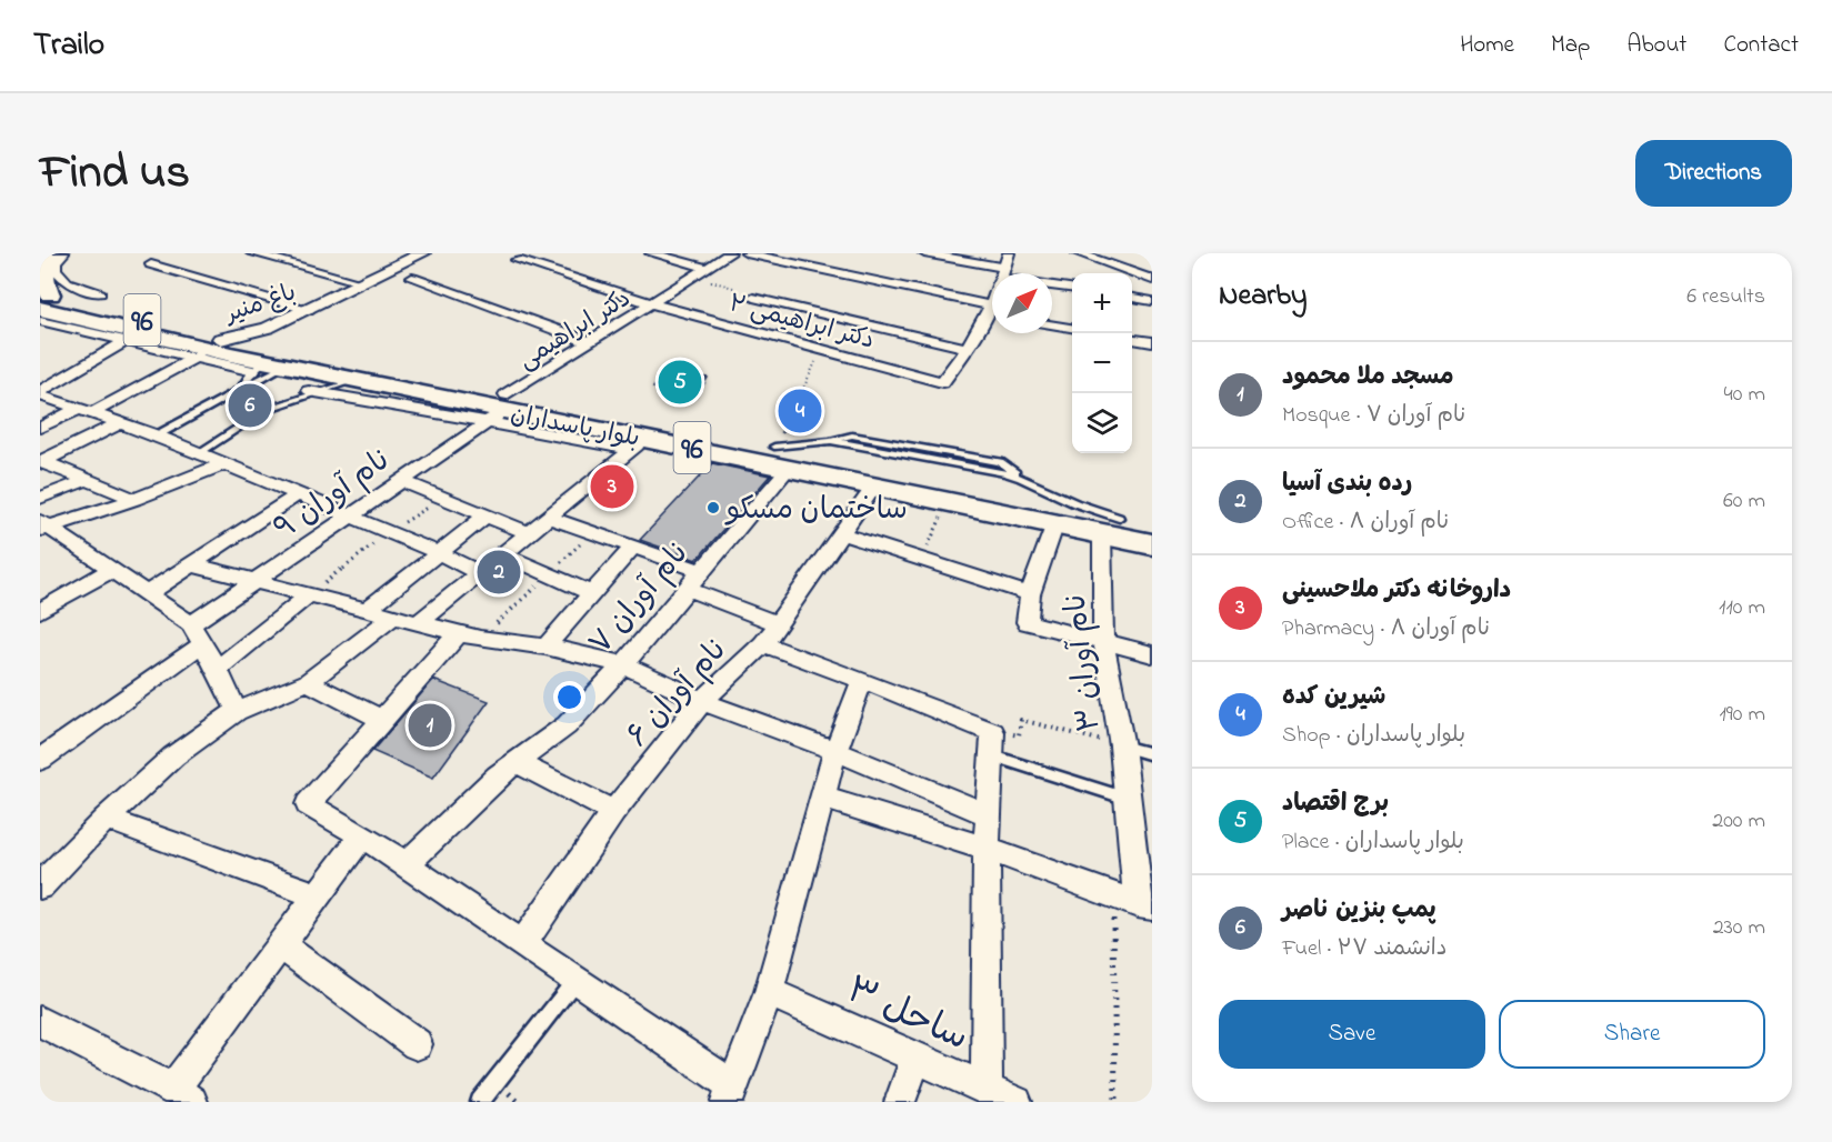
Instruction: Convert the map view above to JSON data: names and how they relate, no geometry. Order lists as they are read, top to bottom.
{
  "streets": {
    "highway": ["96", "بلوار پاسداران"],
    "street": [
      "باغ منیر",
      "دکتر ابراهیمی ۲",
      "دکتر ابراهیمی",
      "نام آوران ۹",
      "نام آوران ۷",
      "نام آوران ۳",
      "نام آوران ۶",
      "ساحل ۳"
    ]
  },
  "crossings": [
    ["باغ منیر", "بلوار پاسداران"],
    ["دکتر ابراهیمی ۲", "دکتر ابراهیمی"],
    ["دکتر ابراهیمی", "بلوار پاسداران"],
    ["دکتر ابراهیمی", "نام آوران ۹"],
    ["بلوار پاسداران", "نام آوران ۹"],
    ["بلوار پاسداران", "نام آوران ۷"],
    ["بلوار پاسداران", "نام آوران ۳"],
    ["بلوار پاسداران", "نام آوران ۶"]
  ],
  "places": ["ساختمان مسکو"],
  "north": "top right",
  "page": {
    "header": "Trailo",
    "nav": [
      "Home",
      "Map",
      "About",
      "Contact"
    ],
    "title": "Find us",
    "buttons": [
      "Directions",
      ["Save", "Share"]
    ],
    "heading": ["Nearby", "6 results"],
    "map_buttons": ["+", "−"],
    "list": [
      {
        "mark": "1",
        "name": "مسجد ملا محمود",
        "note": "Mosque · نام آوران ۷",
        "value": "40 m"
      },
      {
        "mark": "2",
        "name": "رده بندی آسیا",
        "note": "Office · نام آوران ۸",
        "value": "60 m"
      },
      {
        "mark": "3",
        "name": "داروخانه دکتر ملاحسینی",
        "note": "Pharmacy · نام آوران ۸",
        "value": "110 m"
      },
      {
        "mark": "4",
        "name": "شیرین کده",
        "note": "Shop · بلوار پاسداران",
        "value": "190 m"
      },
      {
        "mark": "5",
        "name": "برج اقتصاد",
        "note": "Place · بلوار پاسداران",
        "value": "200 m"
      },
      {
        "mark": "6",
        "name": "پمپ بنزین ناصر",
        "note": "Fuel · دانشمند ۲۷",
        "value": "230 m"
      }
    ],
    "pins": [
      "5",
      "6",
      "4",
      "3",
      "2",
      "1"
    ]
  }
}
